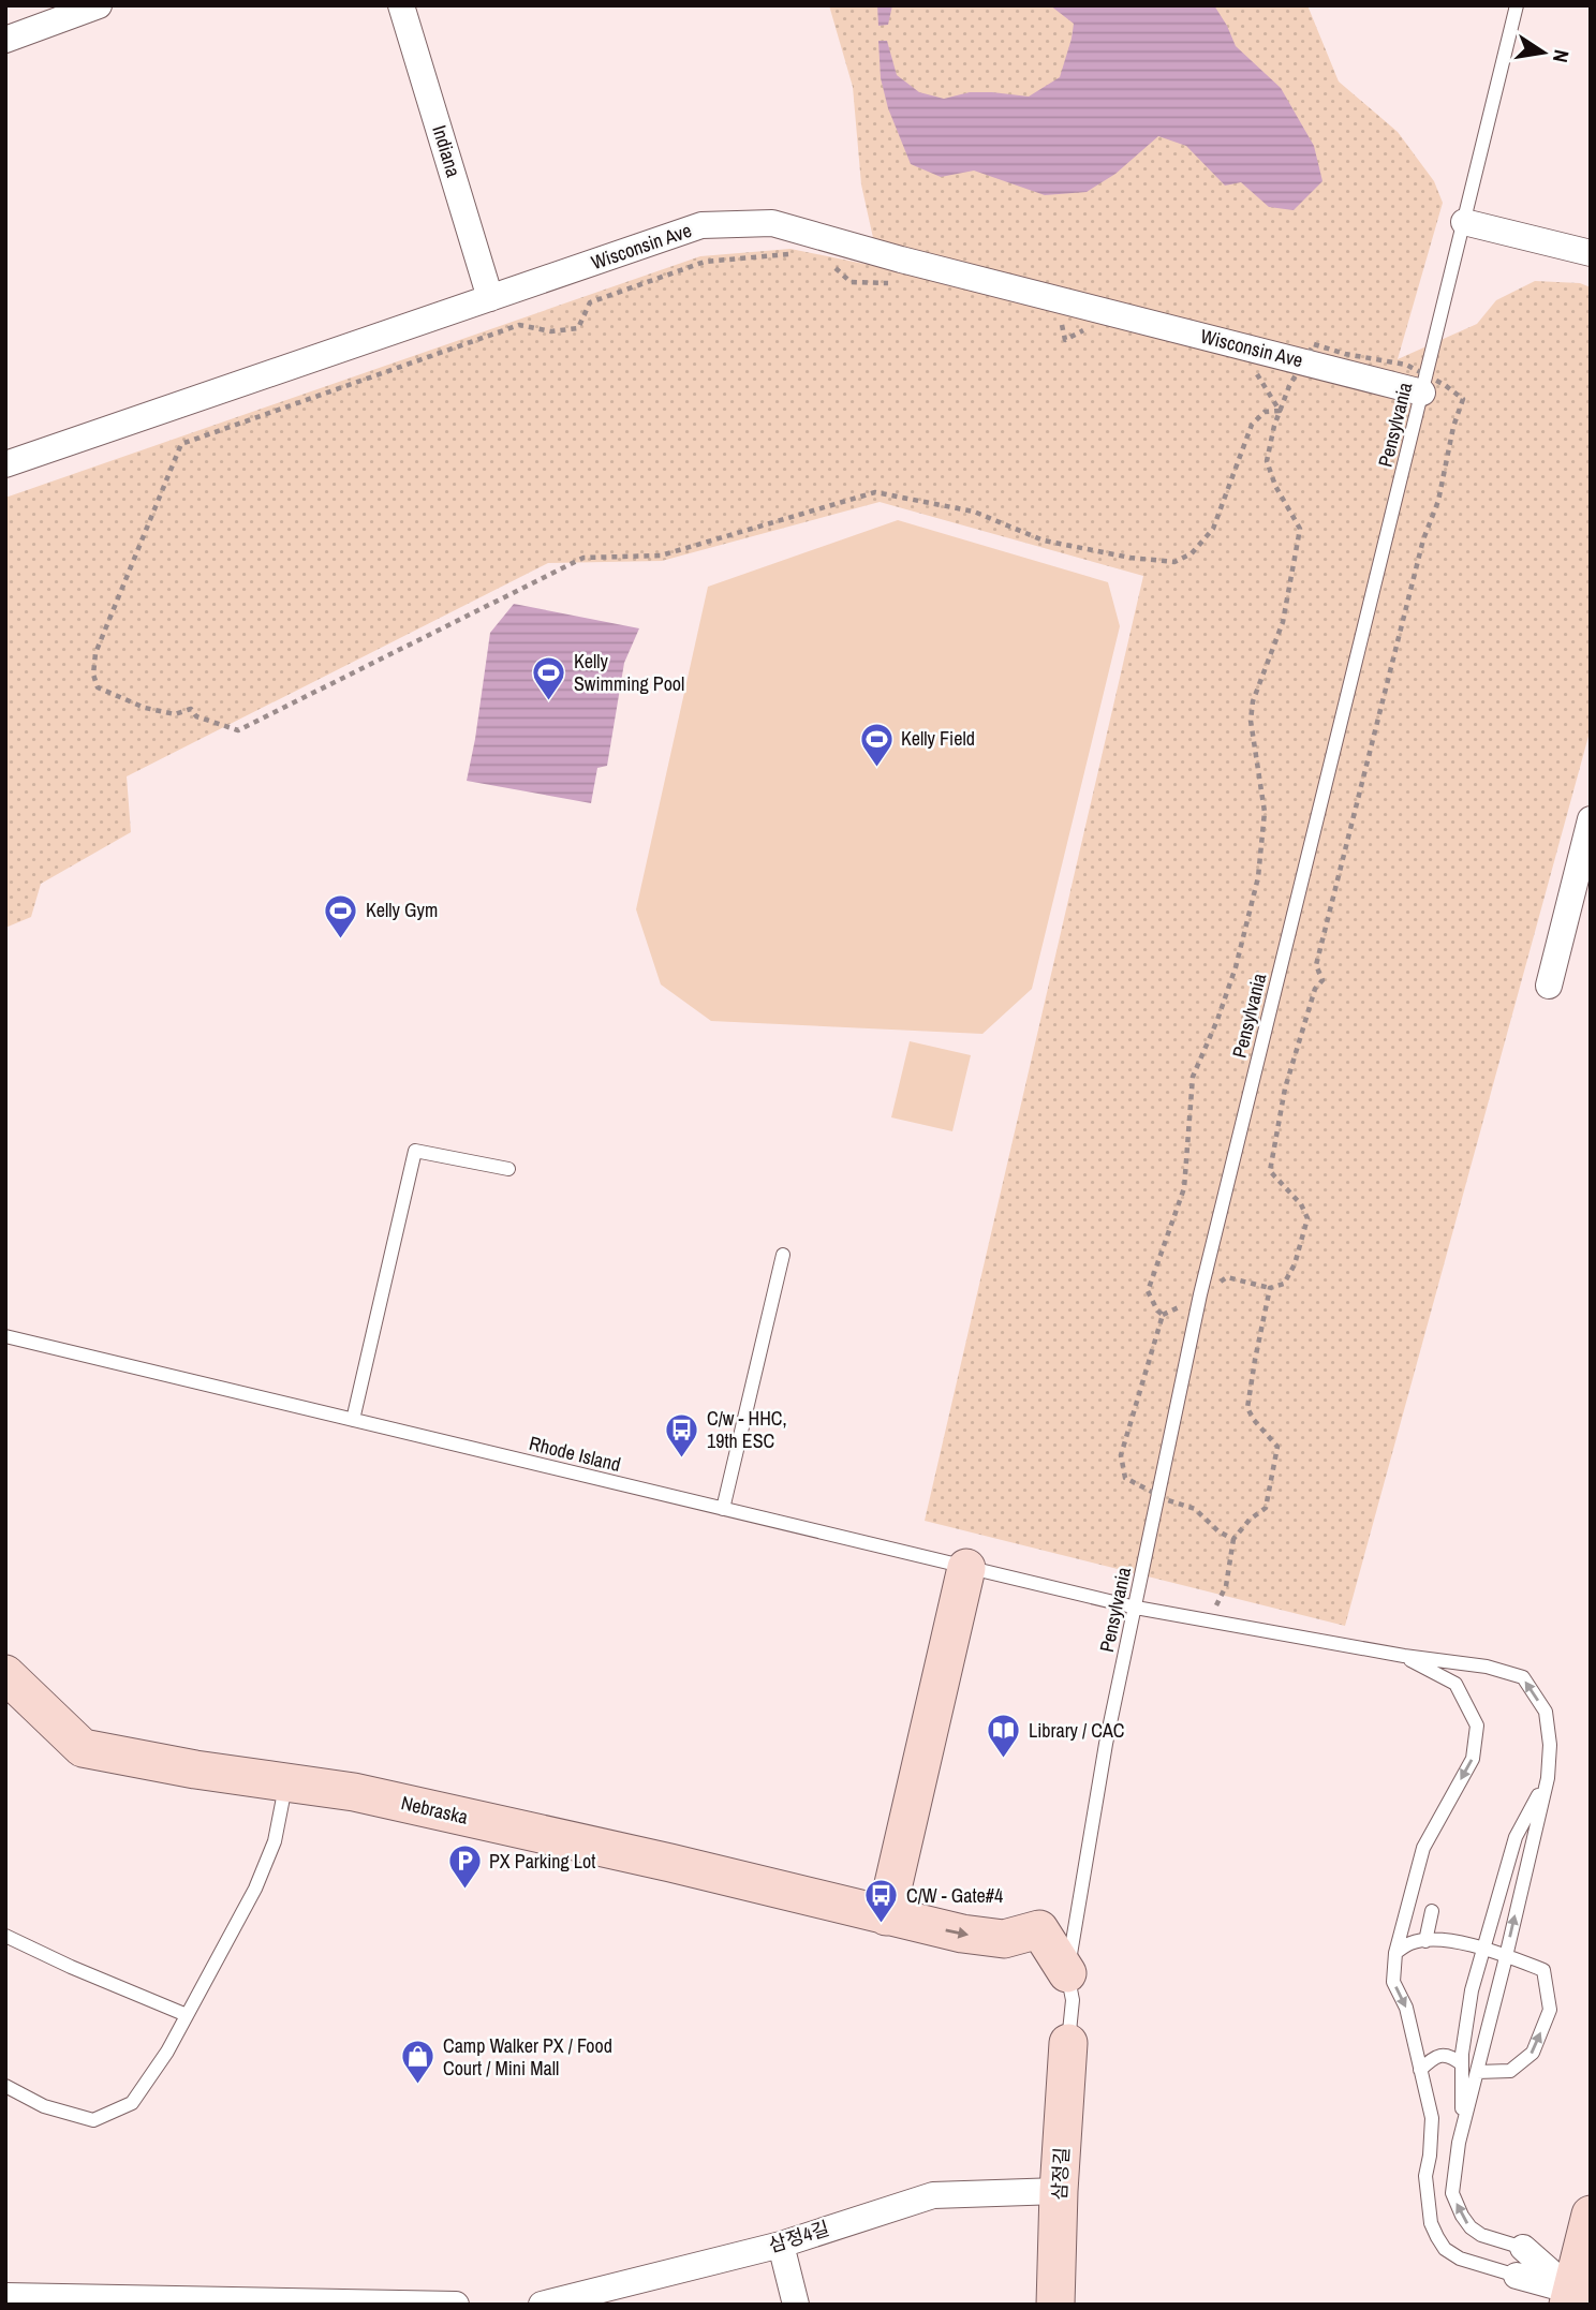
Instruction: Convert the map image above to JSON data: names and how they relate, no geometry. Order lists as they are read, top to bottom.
{
  "streets": {
    "street": [
      "Indiana",
      "Wisconsin Ave",
      "Nebraska",
      "삼정길",
      "삼정4길"
    ],
    "lane": ["Pensylvania", "Rhode Island"]
  },
  "crossings": [
    ["Indiana", "Wisconsin Ave"],
    ["Wisconsin Ave", "Pensylvania"],
    ["Pensylvania", "Rhode Island"],
    ["Pensylvania", "Nebraska"],
    ["Pensylvania", "삼정길"],
    ["삼정길", "삼정4길"]
  ],
  "places": {
    "sports": ["Kelly Swimming Pool", "Kelly Field", "Kelly Gym"],
    "bus stop": ["C/w - HHC, 19th ESC", "C/W - Gate#4"],
    "library": ["Library / CAC"],
    "parking": ["PX Parking Lot"],
    "shop": ["Camp Walker PX / Food Court / Mini Mall"]
  },
  "north": "right"
}
